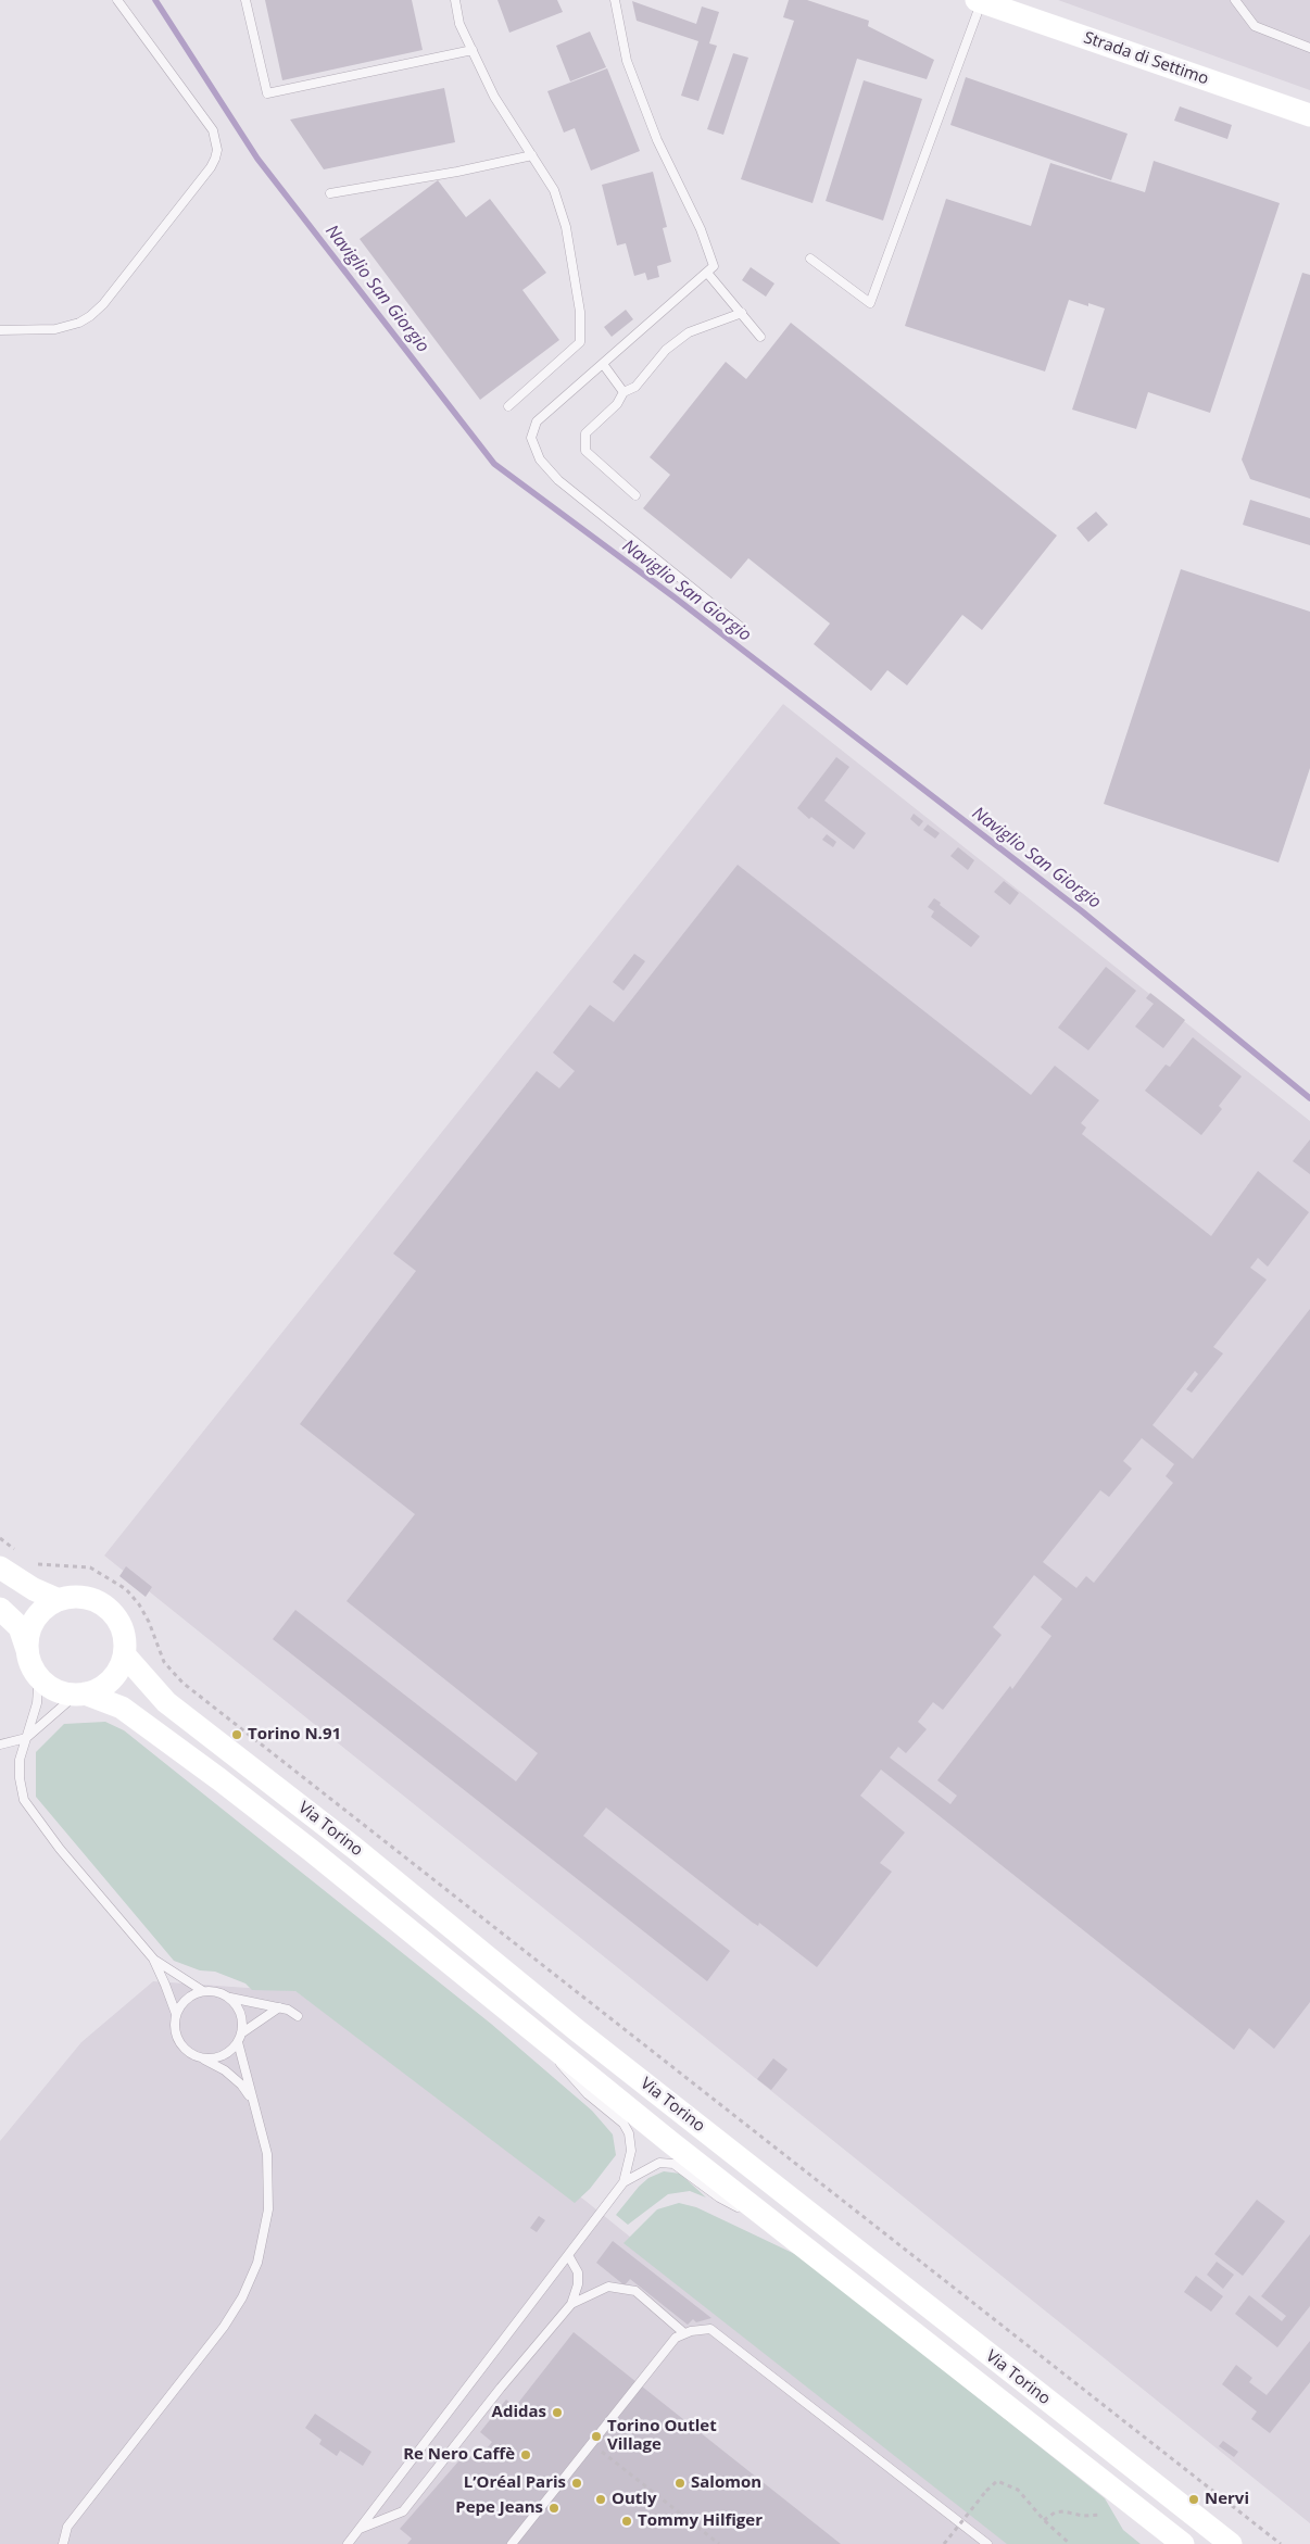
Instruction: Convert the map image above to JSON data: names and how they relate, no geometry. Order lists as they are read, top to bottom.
{
  "streets": {
    "main road": ["Strada di Settimo", "Via Torino"]
  },
  "water": ["Naviglio San Giorgio"],
  "places": [
    "Torino N.91",
    "Adidas",
    "Torino Outlet Village",
    "Re Nero Caffè",
    "L’Oréal Paris",
    "Salomon",
    "Outly",
    "Nervi",
    "Pepe Jeans",
    "Tommy Hilfiger"
  ]
}
